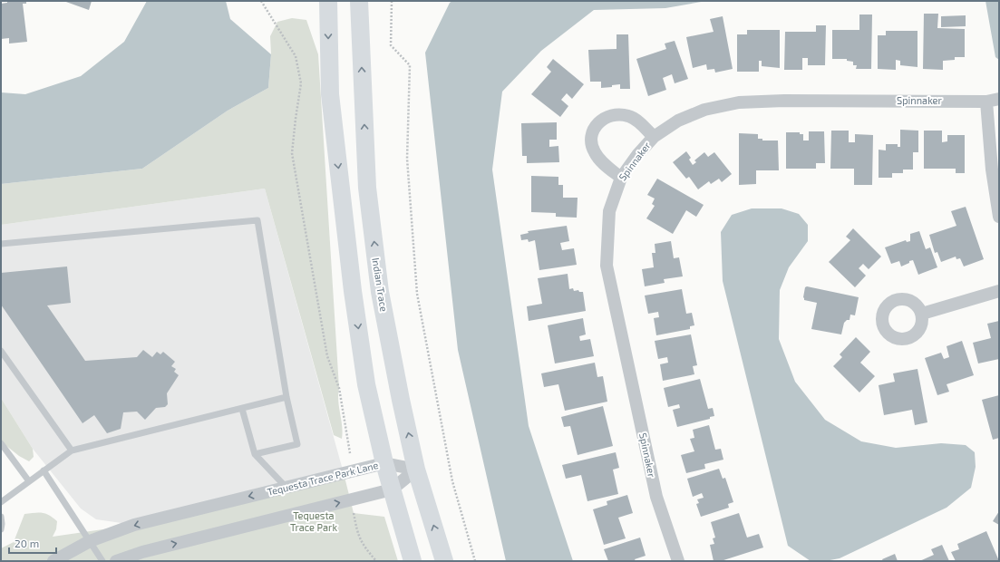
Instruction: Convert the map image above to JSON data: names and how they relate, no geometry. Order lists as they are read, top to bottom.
{
  "streets": {
    "main road": ["Indian Trace"],
    "street": ["Spinnaker", "Tequesta Trace Park Lane"]
  },
  "crossings": [
    ["Indian Trace", "Tequesta Trace Park Lane"]
  ],
  "parks": ["Tequesta Trace Park"],
  "scale_bar": "20 m"
}
